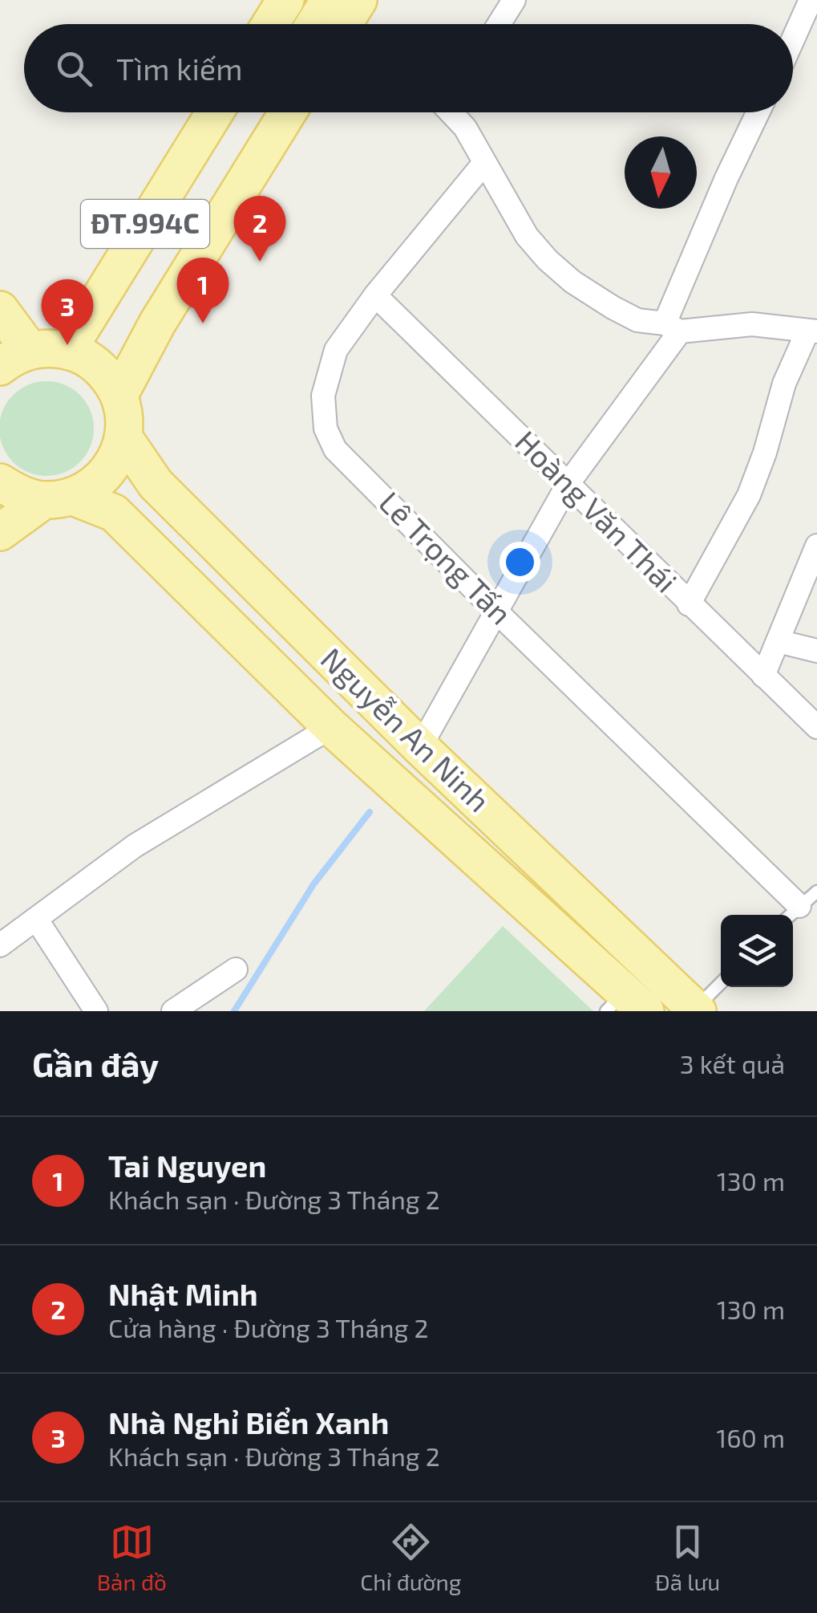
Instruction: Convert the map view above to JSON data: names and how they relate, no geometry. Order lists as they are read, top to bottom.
{
  "streets": {
    "main road": ["ĐT.994C", "Nguyễn An Ninh"],
    "street": ["Hoàng Văn Thái", "Lê Trọng Tấn"]
  },
  "crossings": [
    ["Hoàng Văn Thái", "Lê Trọng Tấn"]
  ],
  "north": "bottom",
  "page": {
    "search": "Tìm kiếm",
    "pins": ["2", "1", "3"],
    "heading": ["Gần đây", "3 kết quả"],
    "list": [
      {
        "mark": "1",
        "name": "Tai Nguyen",
        "note": "Khách sạn · Đường 3 Tháng 2",
        "value": "130 m"
      },
      {
        "mark": "2",
        "name": "Nhật Minh",
        "note": "Cửa hàng · Đường 3 Tháng 2",
        "value": "130 m"
      },
      {
        "mark": "3",
        "name": "Nhà Nghỉ Biển Xanh",
        "note": "Khách sạn · Đường 3 Tháng 2",
        "value": "160 m"
      }
    ],
    "nav": ["Bản đồ", "Chỉ đường", "Đã lưu"]
  }
}
